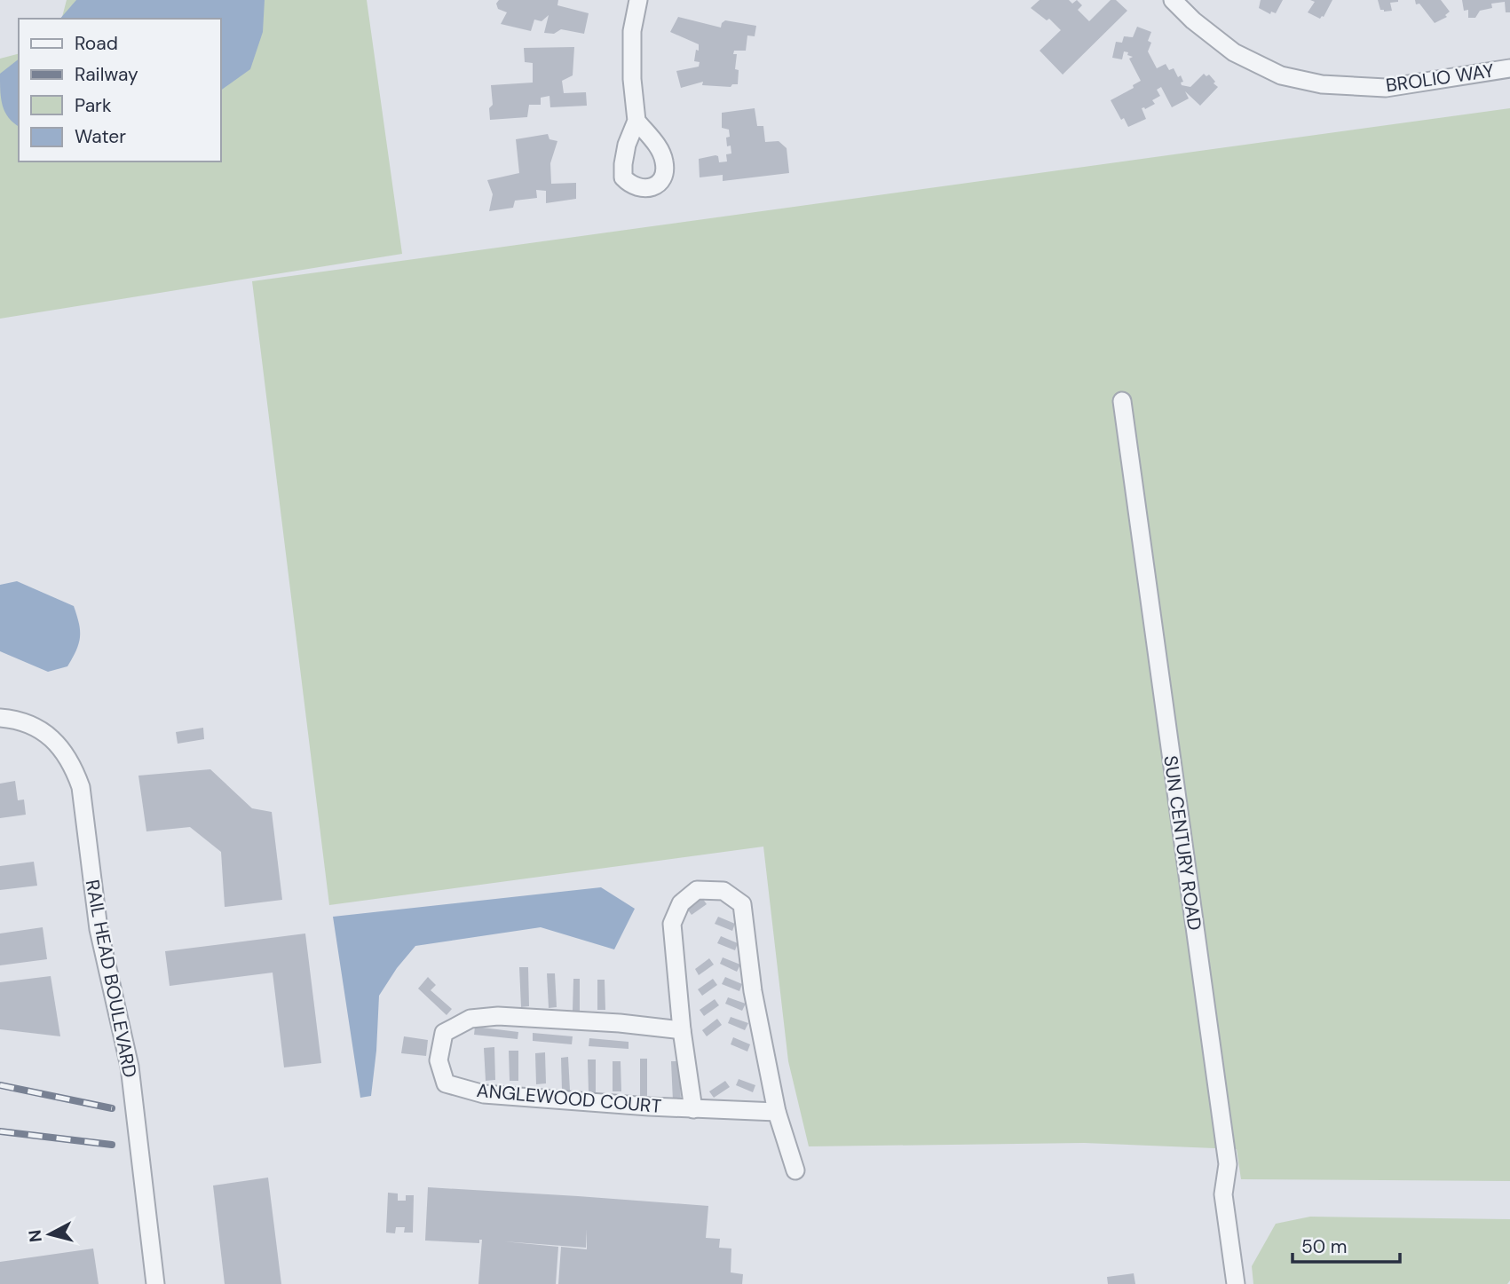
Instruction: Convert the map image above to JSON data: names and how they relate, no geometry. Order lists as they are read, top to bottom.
{
  "streets": {
    "street": [
      "BROLIO WAY",
      "SUN CENTURY ROAD",
      "RAIL HEAD BOULEVARD",
      "ANGLEWOOD COURT"
    ]
  },
  "legend": [
    "Road",
    "Railway",
    "Park",
    "Water"
  ],
  "scale_bar": "50 m",
  "north": "left"
}
